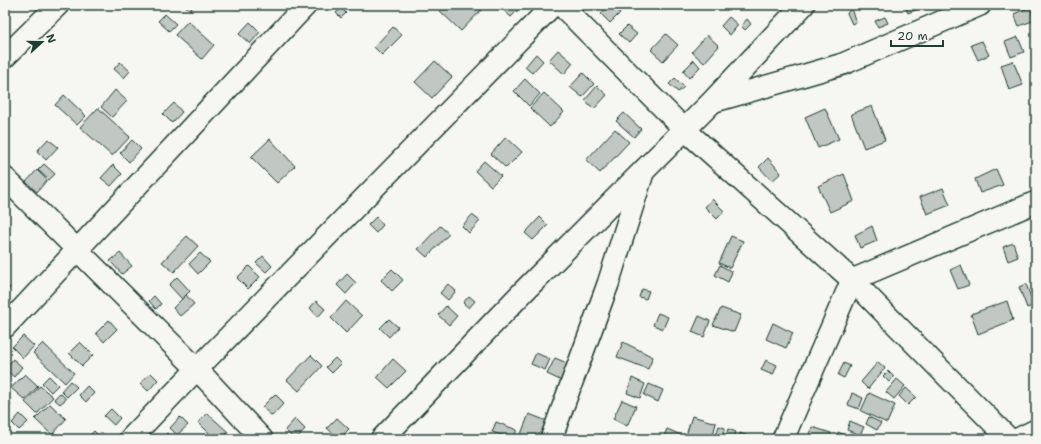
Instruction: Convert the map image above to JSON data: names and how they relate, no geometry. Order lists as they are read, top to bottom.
{
  "scale_bar": "20 m",
  "north": "right"
}
